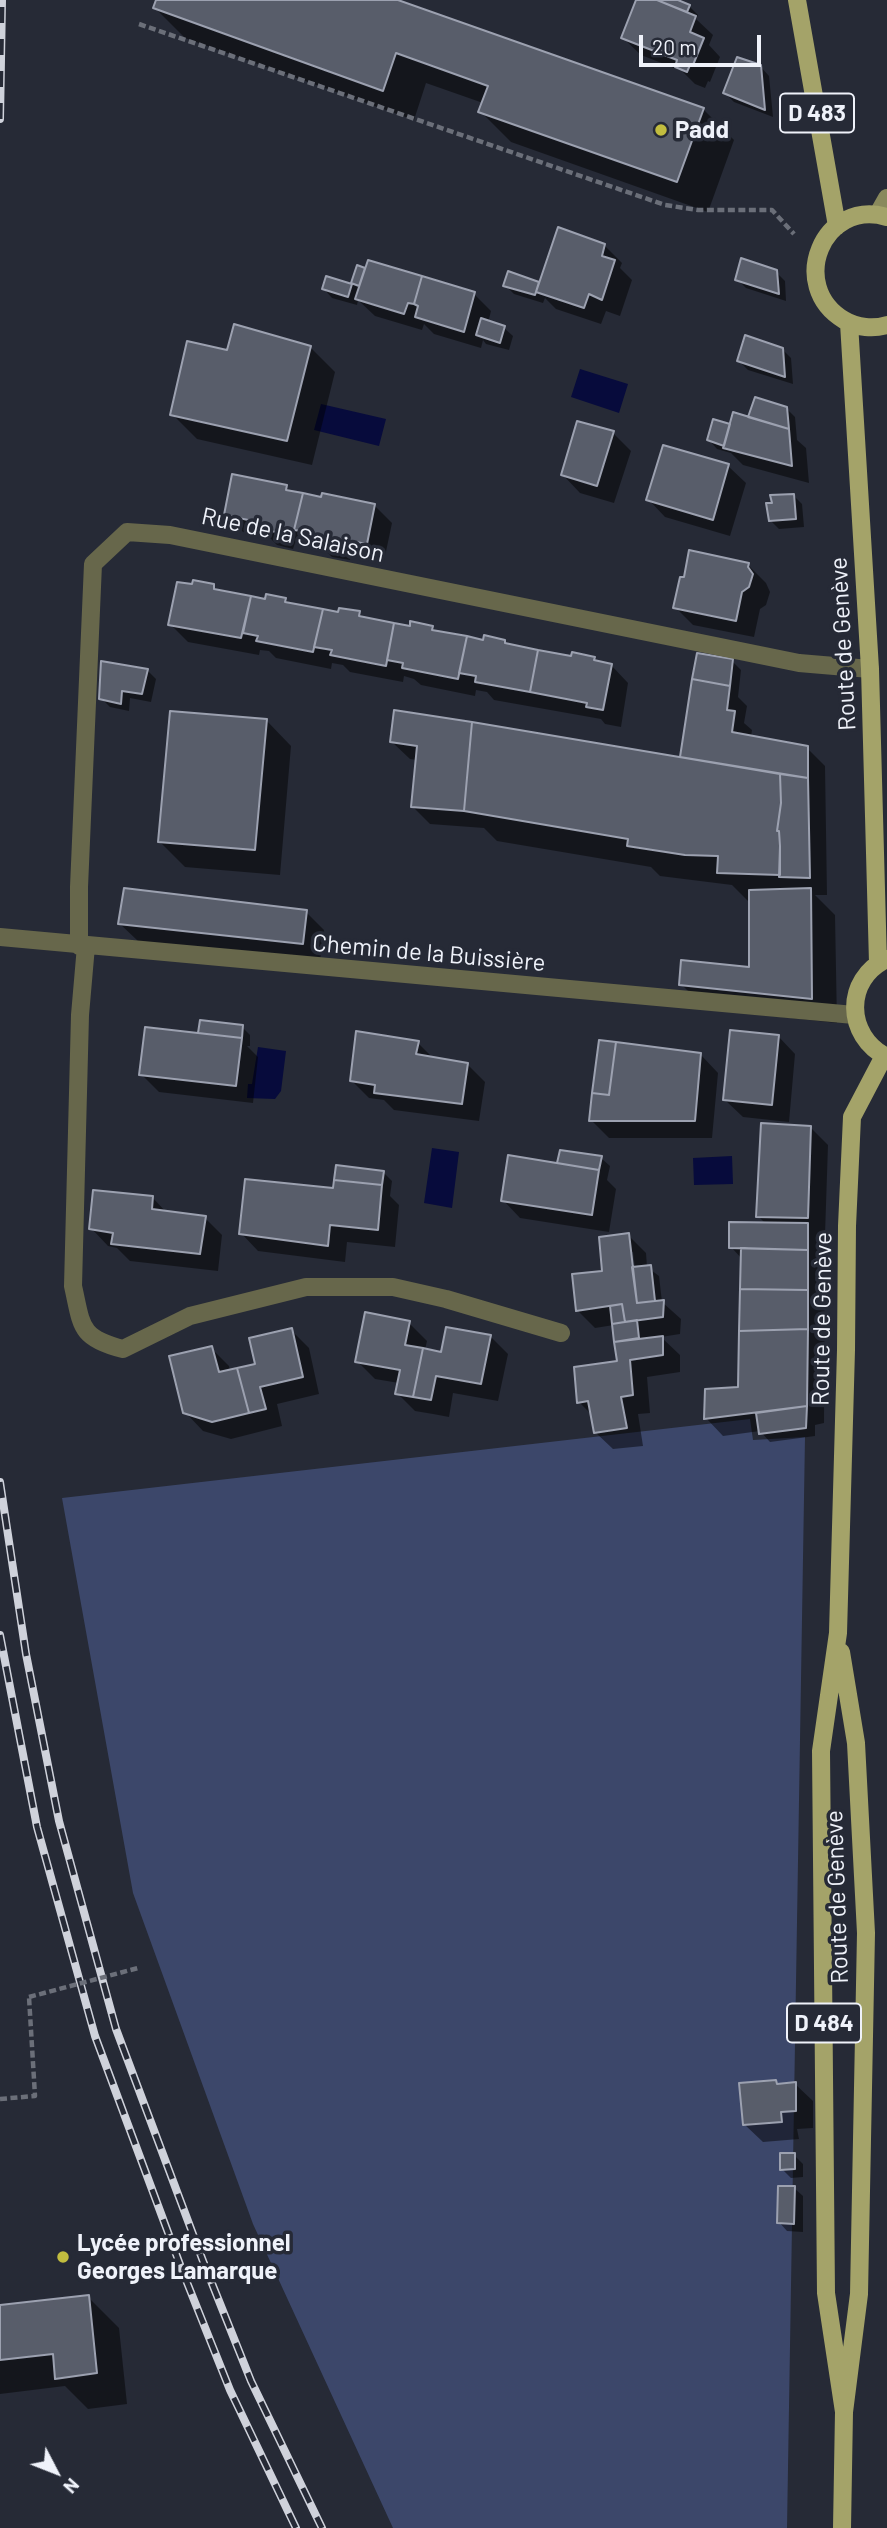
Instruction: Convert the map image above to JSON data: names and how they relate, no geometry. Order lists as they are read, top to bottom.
{
  "streets": {
    "main road": ["D 483", "Route de Genève", "D 484"],
    "street": ["Rue de la Salaison", "Chemin de la Buissière"]
  },
  "crossings": [
    ["Rue de la Salaison", "Route de Genève"],
    ["Rue de la Salaison", "Chemin de la Buissière"],
    ["Route de Genève", "Chemin de la Buissière"]
  ],
  "places": ["Padd", "Lycée professionnel Georges Lamarque"],
  "scale_bar": "20 m",
  "north": "bottom right"
}
